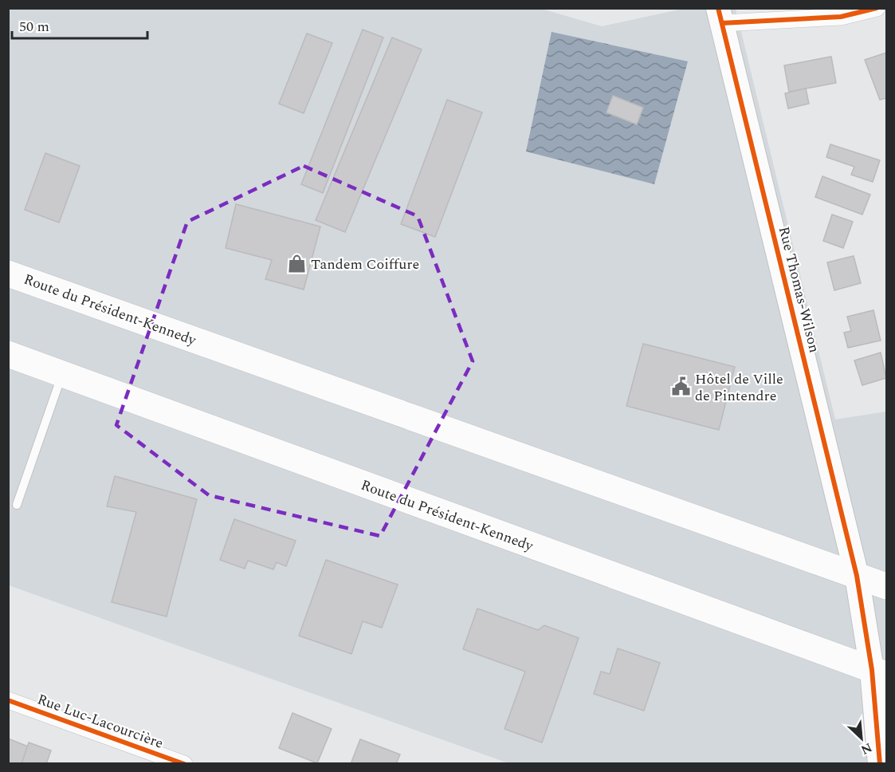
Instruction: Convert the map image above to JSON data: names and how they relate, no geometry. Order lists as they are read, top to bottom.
{
  "streets": {
    "main road": ["Route du Président-Kennedy"],
    "street": ["Rue Thomas-Wilson", "Rue Luc-Lacourcière"]
  },
  "crossings": [
    ["Rue Thomas-Wilson", "Route du Président-Kennedy"]
  ],
  "places": {
    "shop": ["Tandem Coiffure"],
    "public building": ["Hôtel de Ville de Pintendre"]
  },
  "scale_bar": "50 m",
  "north": "bottom right"
}
